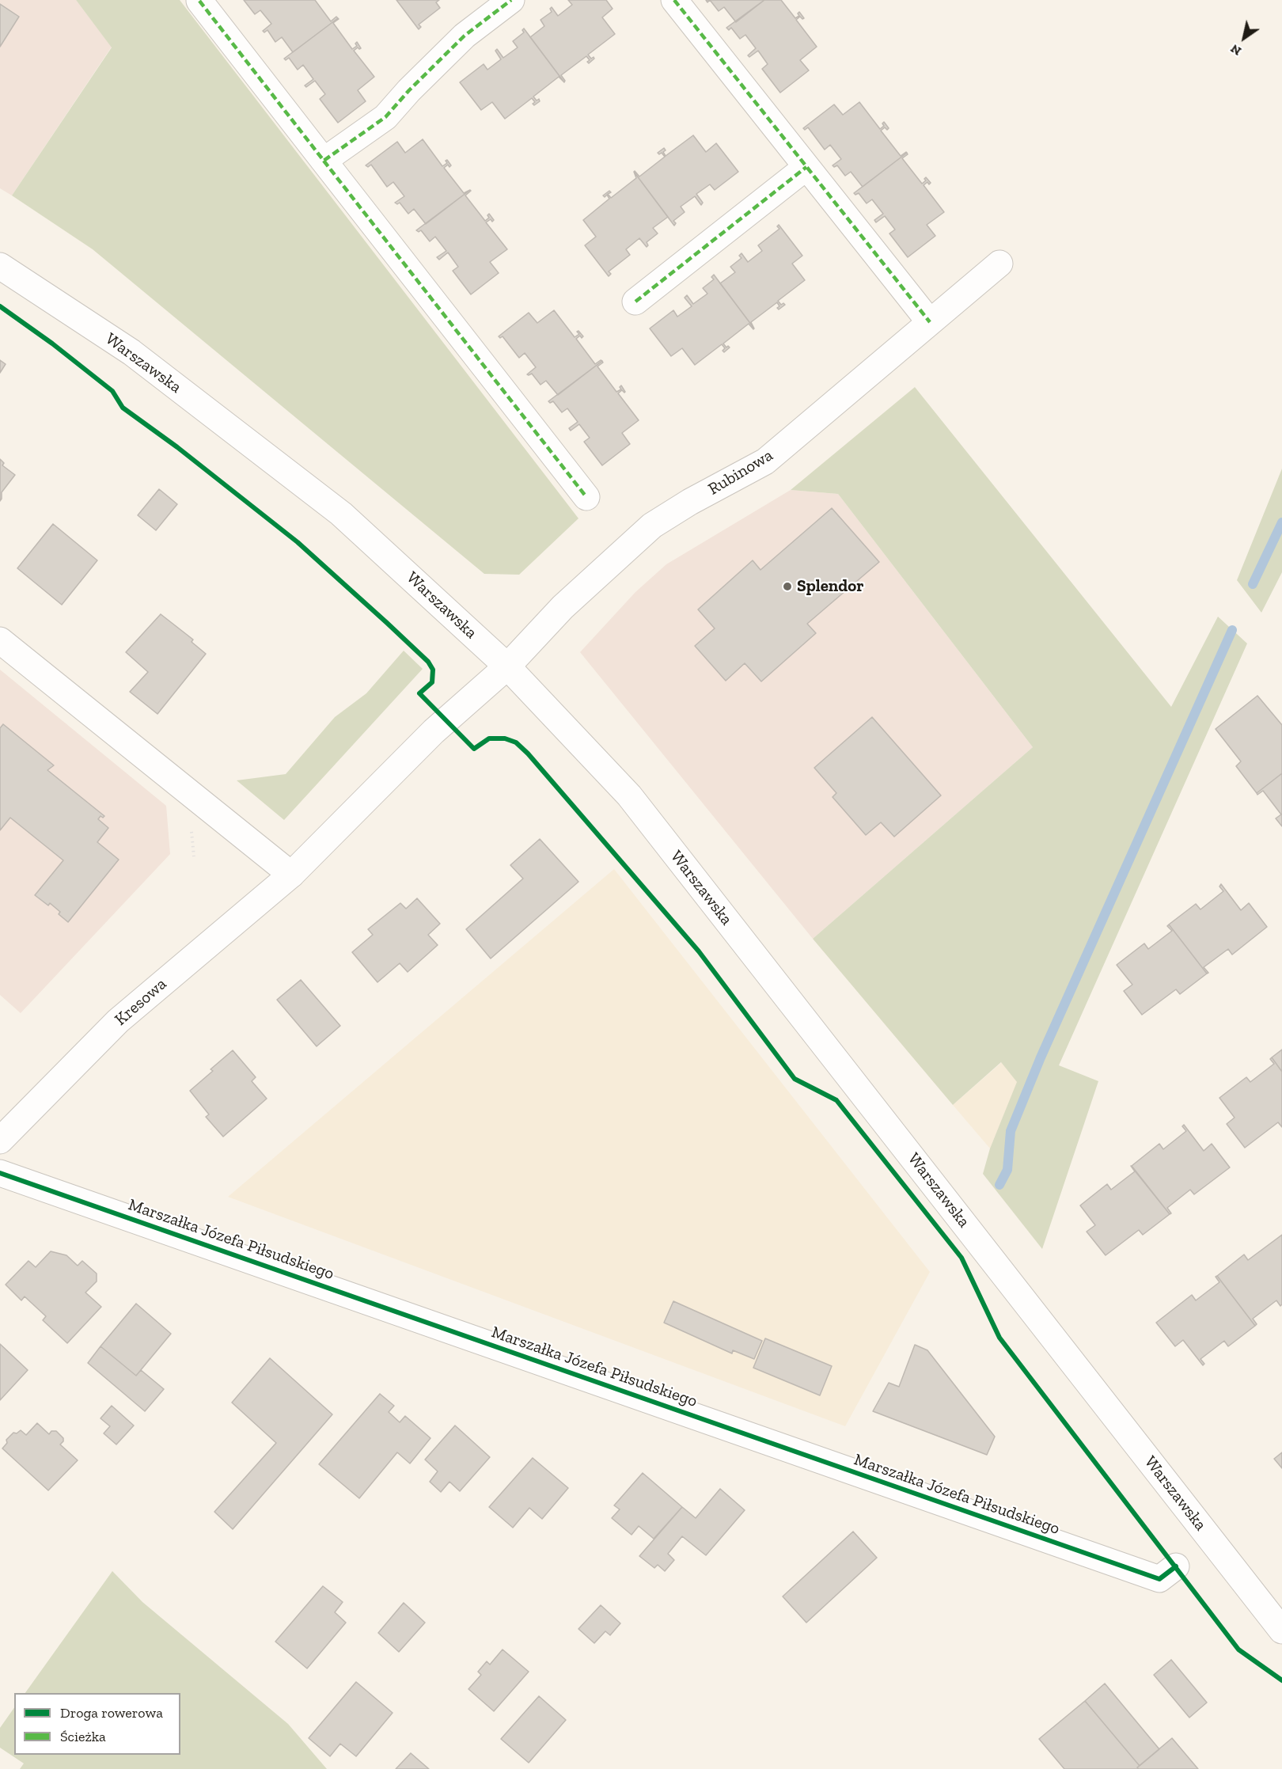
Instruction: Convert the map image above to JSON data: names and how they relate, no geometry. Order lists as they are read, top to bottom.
{
  "streets": {
    "street": [
      "Warszawska",
      "Rubinowa",
      "Kresowa",
      "Marszałka Józefa Piłsudskiego"
    ]
  },
  "crossings": [
    ["Warszawska", "Rubinowa"],
    ["Warszawska", "Kresowa"],
    ["Rubinowa", "Kresowa"]
  ],
  "places": ["Splendor"],
  "legend": ["Droga rowerowa", "Ścieżka"],
  "north": "bottom left"
}
